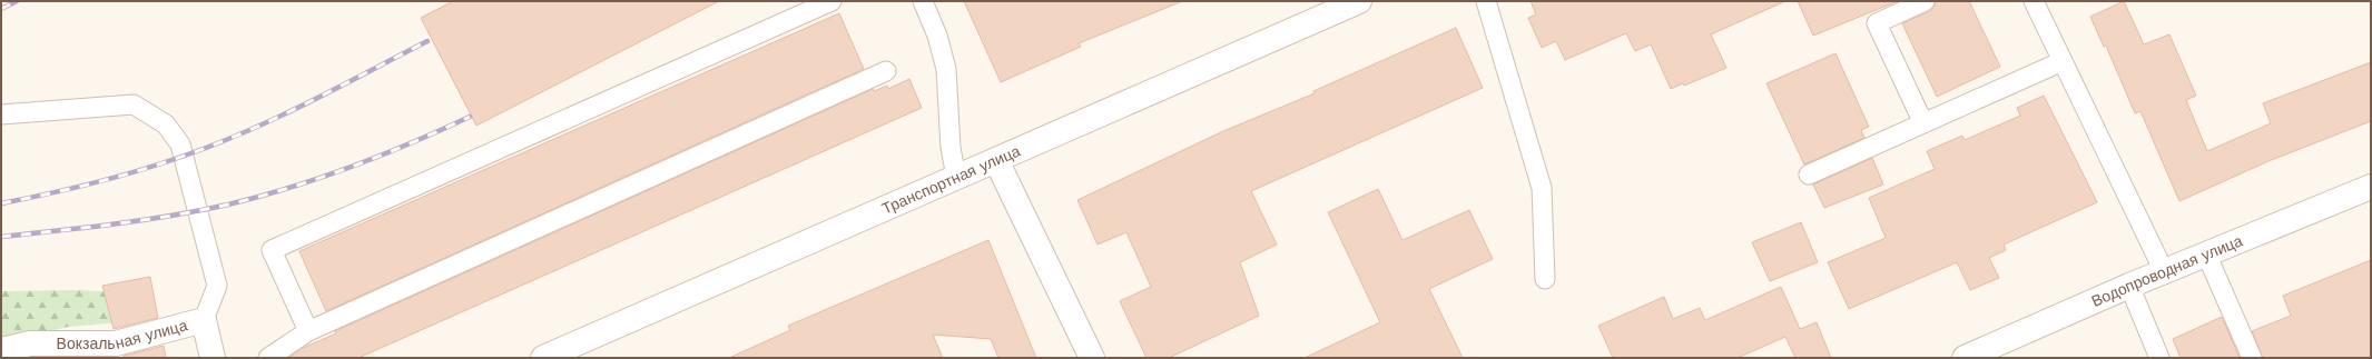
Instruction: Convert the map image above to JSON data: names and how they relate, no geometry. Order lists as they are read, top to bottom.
{
  "streets": {
    "street": ["Транспортная улица", "Водопроводная улица", "Вокзальная улица"]
  }
}
